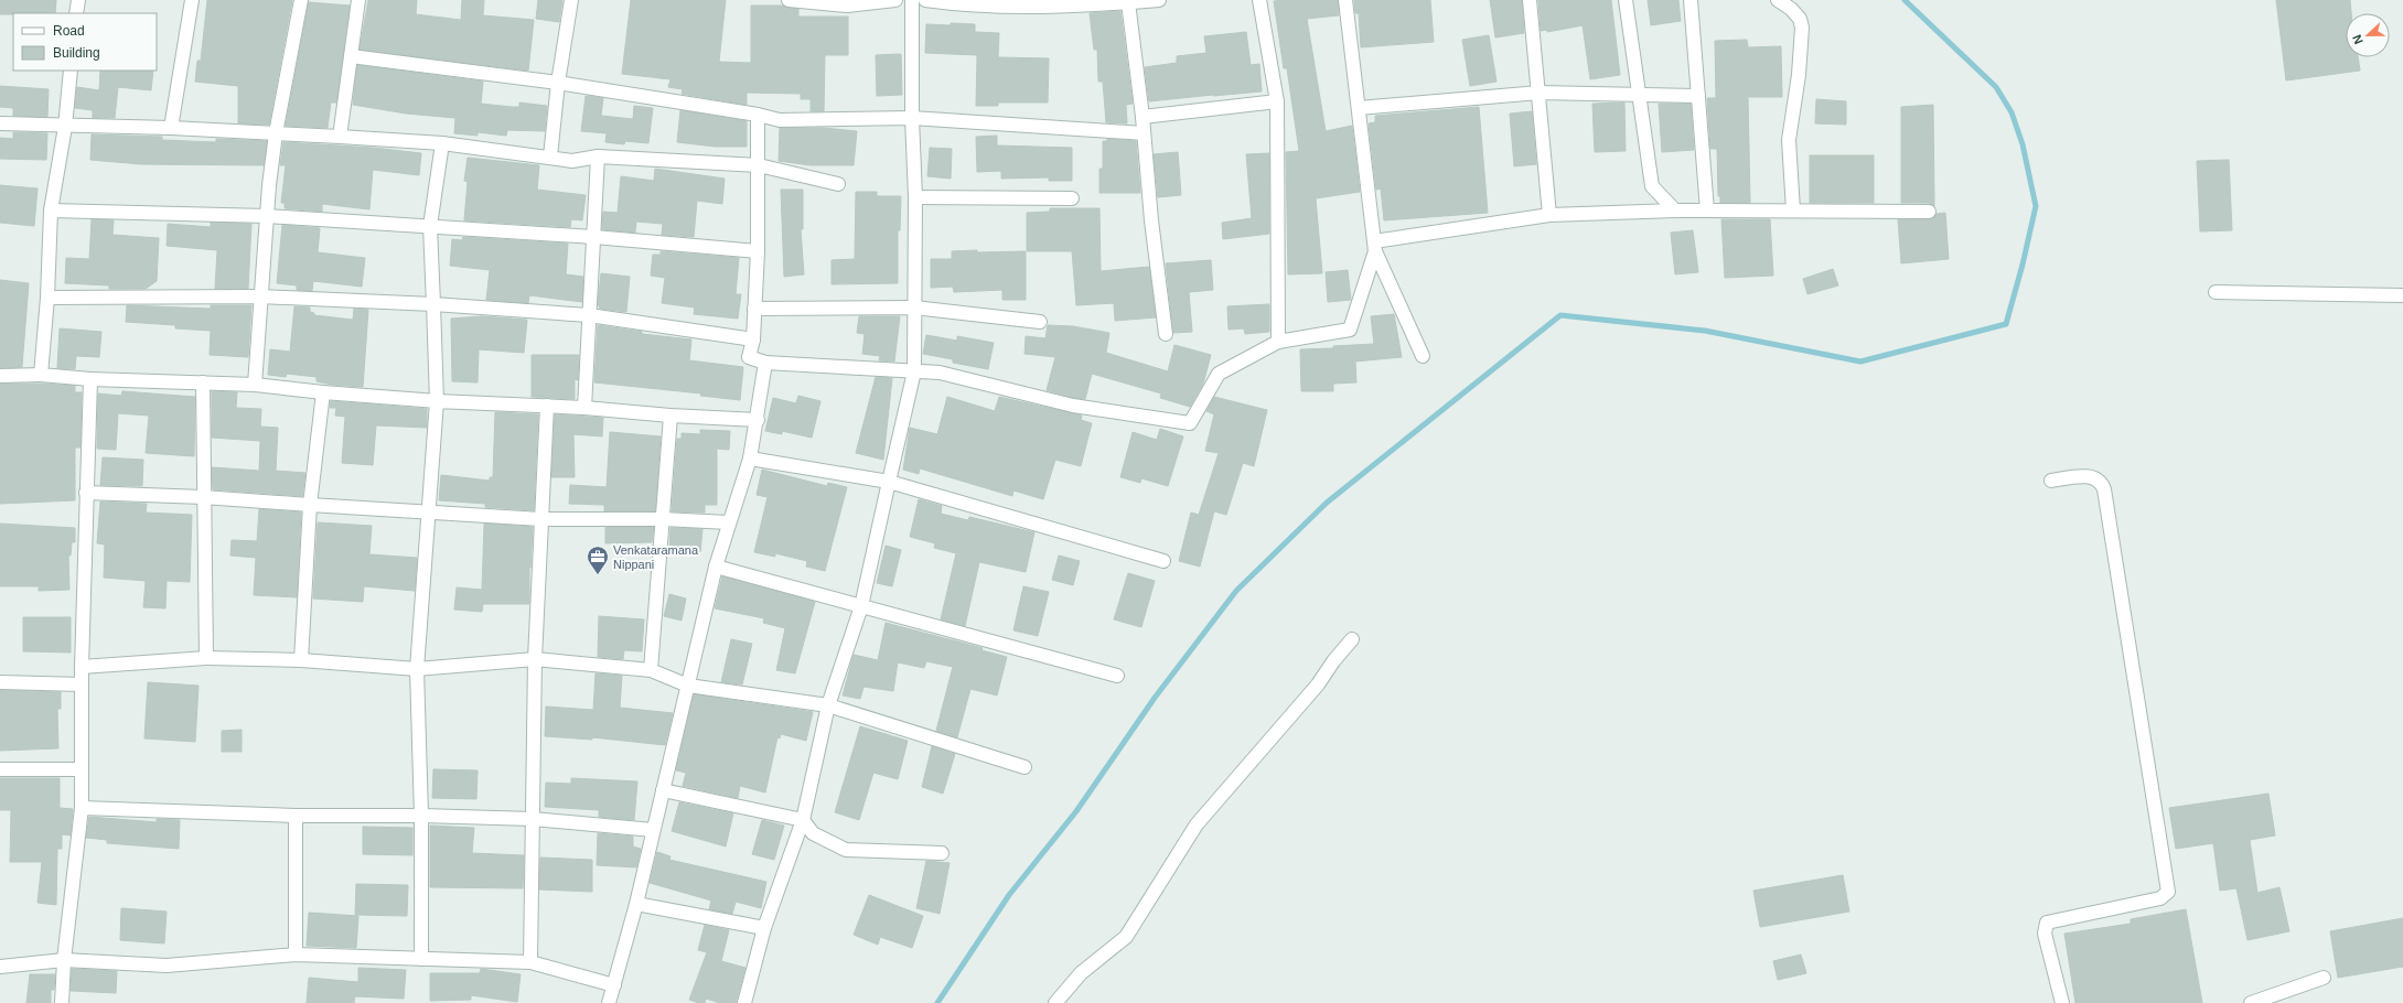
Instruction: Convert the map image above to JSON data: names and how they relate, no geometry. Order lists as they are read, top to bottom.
{
  "places": {
    "office": ["Venkataramana Nippani"]
  },
  "legend": ["Road", "Building"],
  "north": "left"
}
